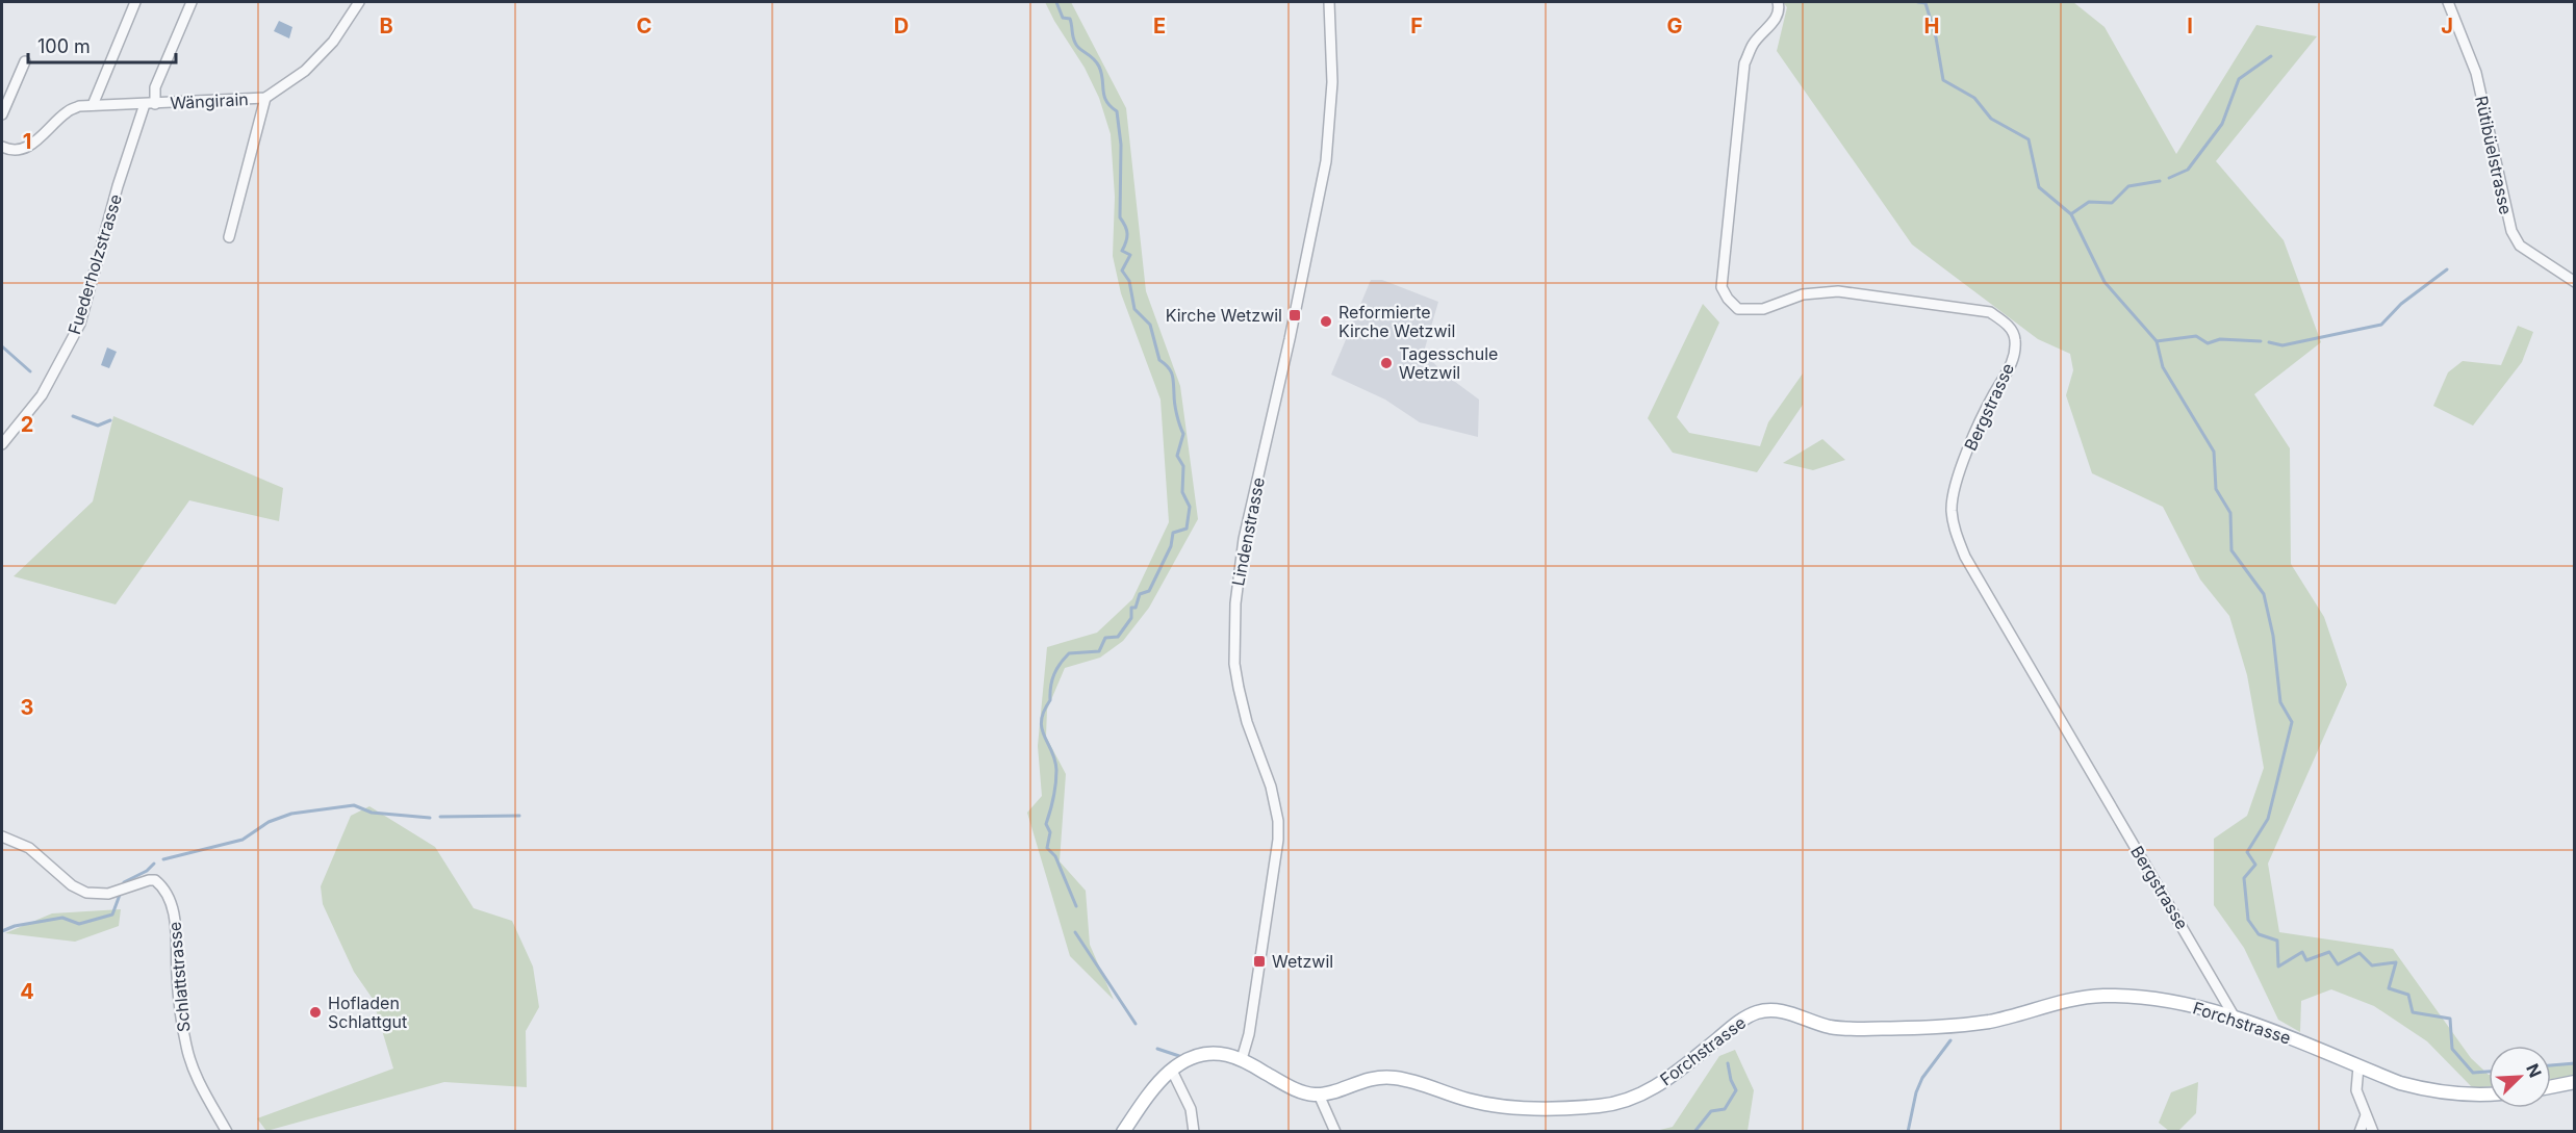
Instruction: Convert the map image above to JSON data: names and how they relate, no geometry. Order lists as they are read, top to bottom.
{
  "streets": {
    "main road": ["Forchstrasse"],
    "street": [
      "Wängirain",
      "Rütibüelstrasse",
      "Fuederholzstrasse",
      "Bergstrasse",
      "Lindenstrasse",
      "Schlattstrasse"
    ]
  },
  "crossings": [
    ["Wängirain", "Fuederholzstrasse"],
    ["Bergstrasse", "Forchstrasse"]
  ],
  "places": {
    "transit": ["Kirche Wetzwil", "Wetzwil"],
    "other": ["Reformierte Kirche Wetzwil", "Tagesschule Wetzwil", "Hofladen Schlattgut"]
  },
  "scale_bar": "100 m",
  "north": "top right",
  "grid": {
    "columns": [
      "B",
      "C",
      "D",
      "E",
      "F",
      "G",
      "H",
      "I",
      "J"
    ],
    "rows": [
      "1",
      "2",
      "3",
      "4"
    ]
  }
}
